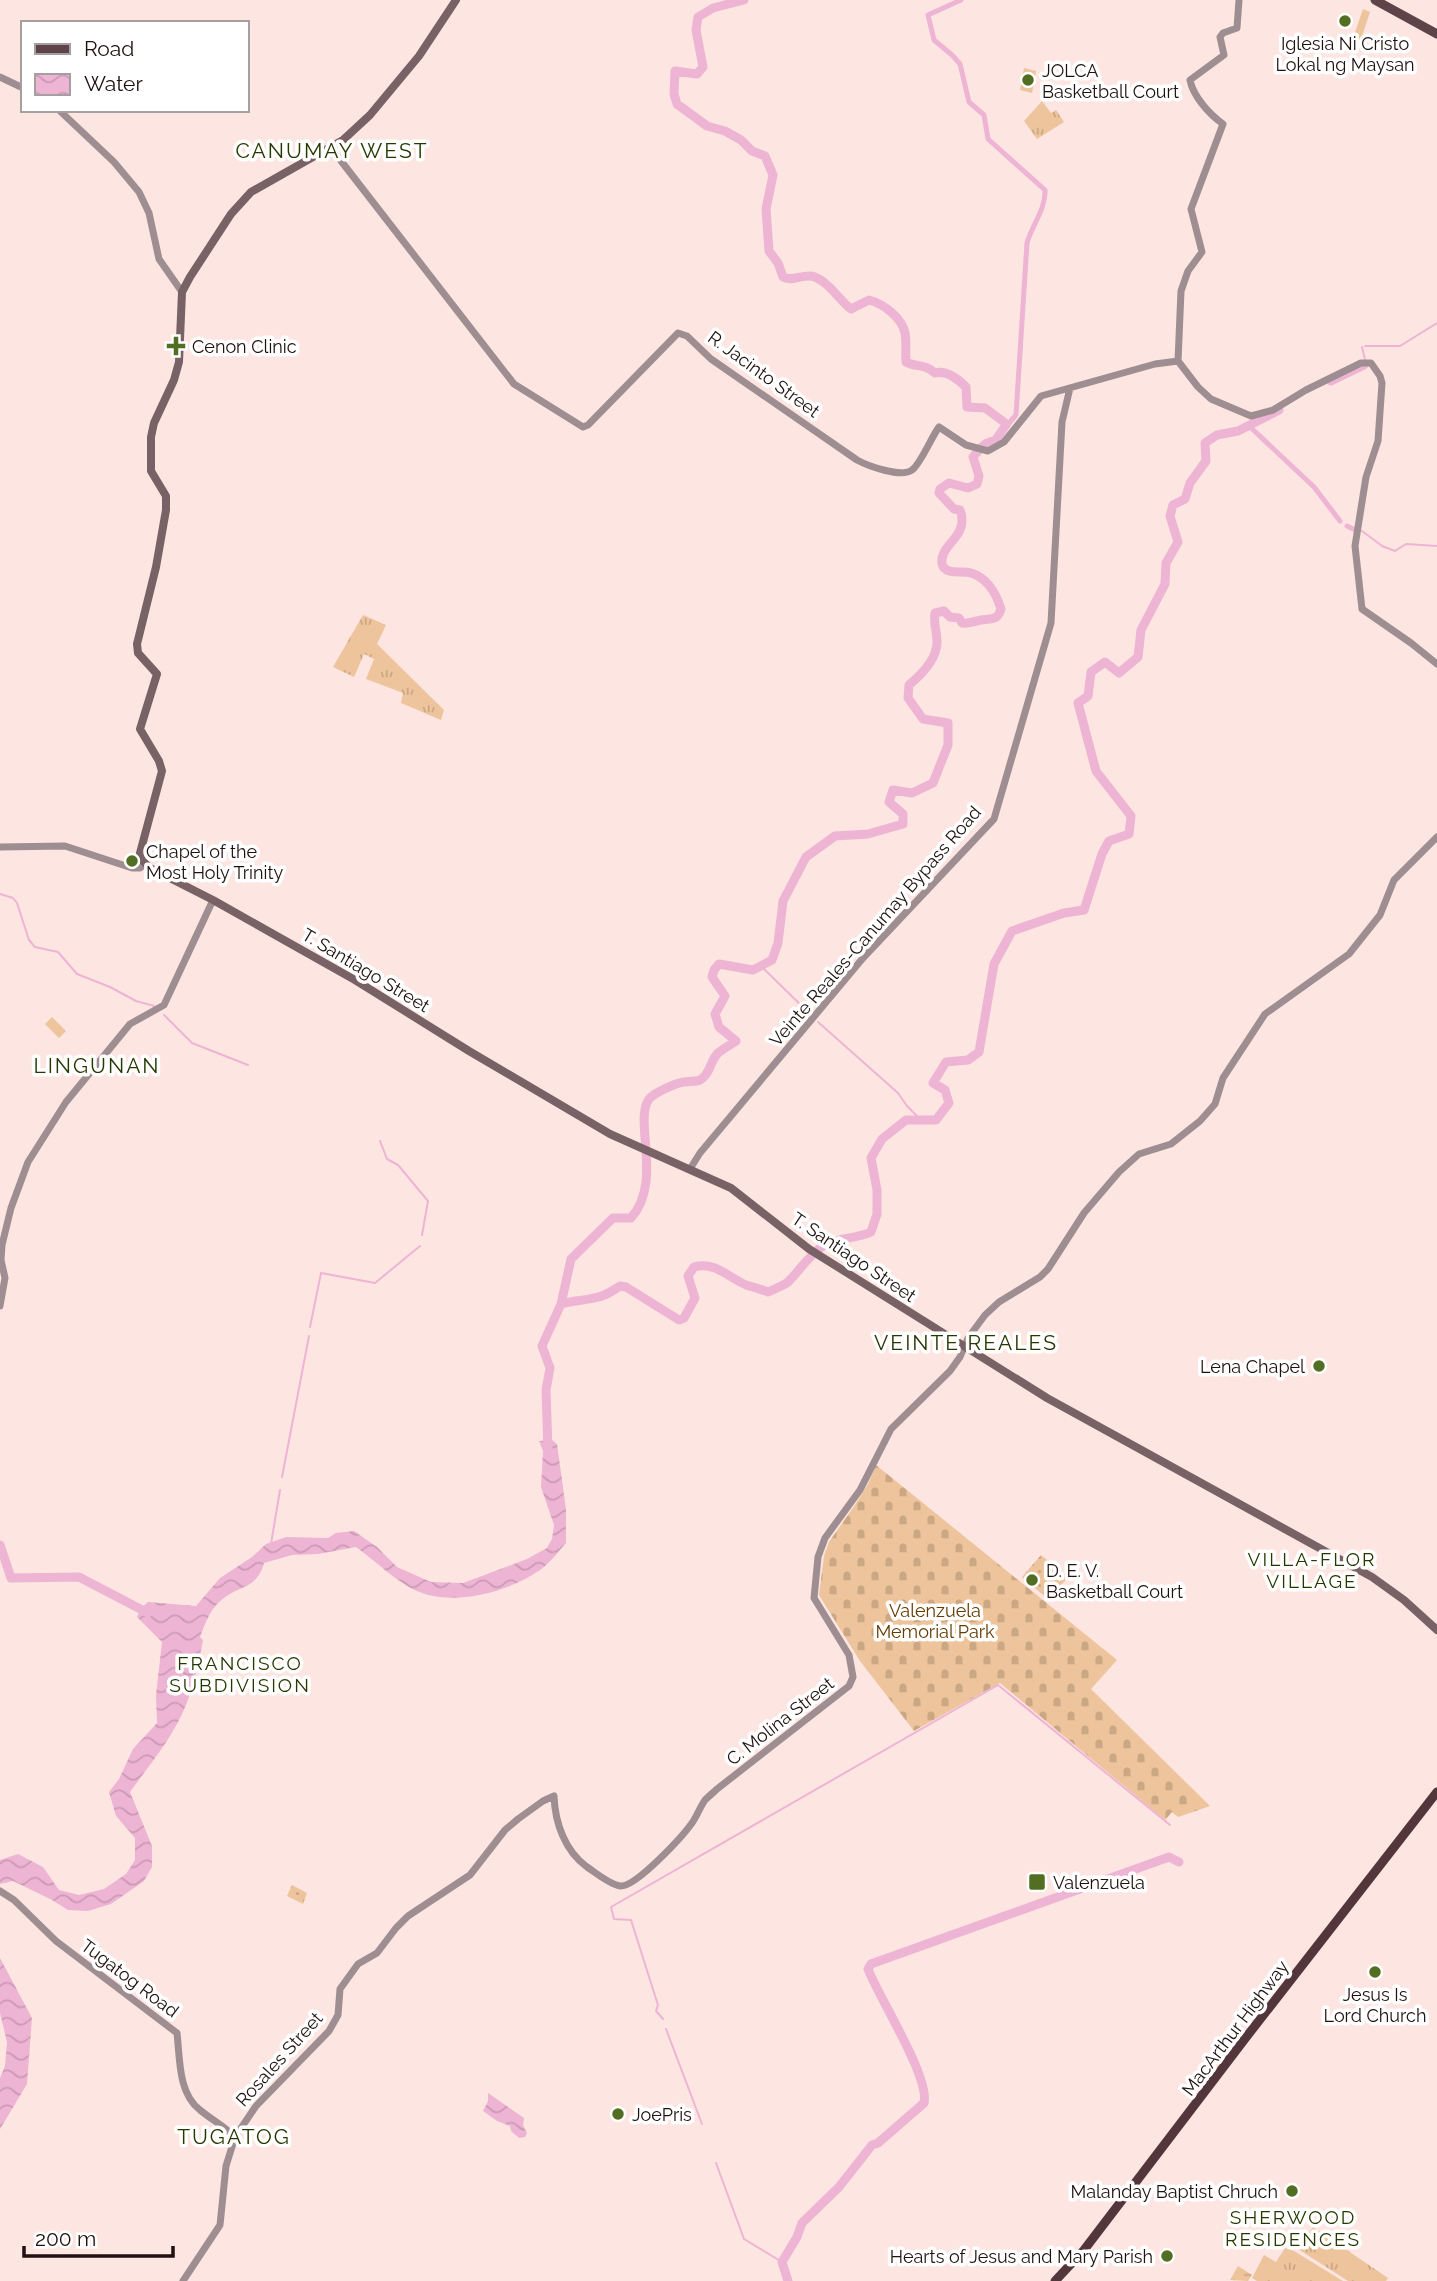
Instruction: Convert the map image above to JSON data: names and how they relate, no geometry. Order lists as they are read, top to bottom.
{
  "streets": {
    "highway": ["MacArthur Highway"],
    "main road": ["T. Santiago Street"],
    "street": [
      "R. Jacinto Street",
      "Veinte Reales-Canumay Bypass Road",
      "C. Molina Street",
      "Tugatog Road",
      "Rosales Street"
    ]
  },
  "crossings": [
    ["R. Jacinto Street", "Veinte Reales-Canumay Bypass Road"],
    ["Veinte Reales-Canumay Bypass Road", "T. Santiago Street"],
    ["T. Santiago Street", "C. Molina Street"],
    ["C. Molina Street", "Rosales Street"],
    ["Tugatog Road", "Rosales Street"]
  ],
  "districts": [
    "CANUMAY WEST",
    "LINGUNAN",
    "VEINTE REALES",
    "VILLA-FLOR VILLAGE",
    "FRANCISCO SUBDIVISION",
    "TUGATOG",
    "SHERWOOD RESIDENCES"
  ],
  "parks": ["Valenzuela Memorial Park"],
  "places": {
    "other": [
      "Iglesia Ni Cristo Lokal ng Maysan",
      "JOLCA Basketball Court",
      "Chapel of the Most Holy Trinity",
      "Lena Chapel",
      "D. E. V. Basketball Court",
      "Jesus Is Lord Church",
      "JoePris",
      "Malanday Baptist Chruch",
      "Hearts of Jesus and Mary Parish"
    ],
    "health": ["Cenon Clinic"],
    "transit": ["Valenzuela"]
  },
  "legend": ["Road", "Water"],
  "scale_bar": "200 m"
}
